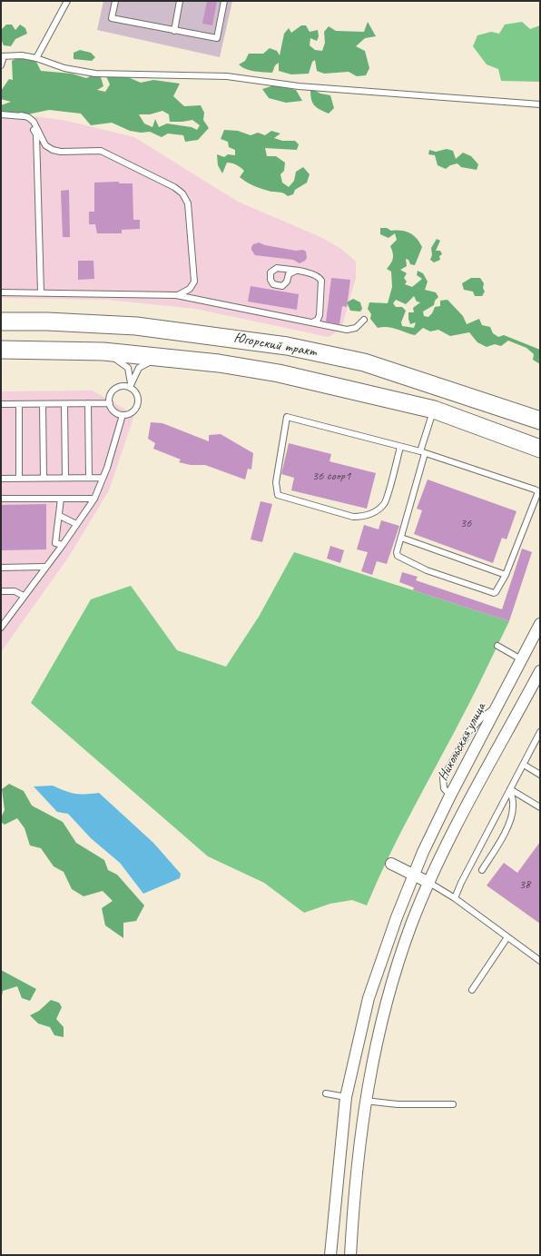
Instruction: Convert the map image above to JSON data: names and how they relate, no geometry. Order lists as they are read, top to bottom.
{
  "streets": {
    "main road": ["Югорский тракт"],
    "street": ["Никольская улица"]
  },
  "house_numbers": ["36 соор1", "36", "38"]
}
